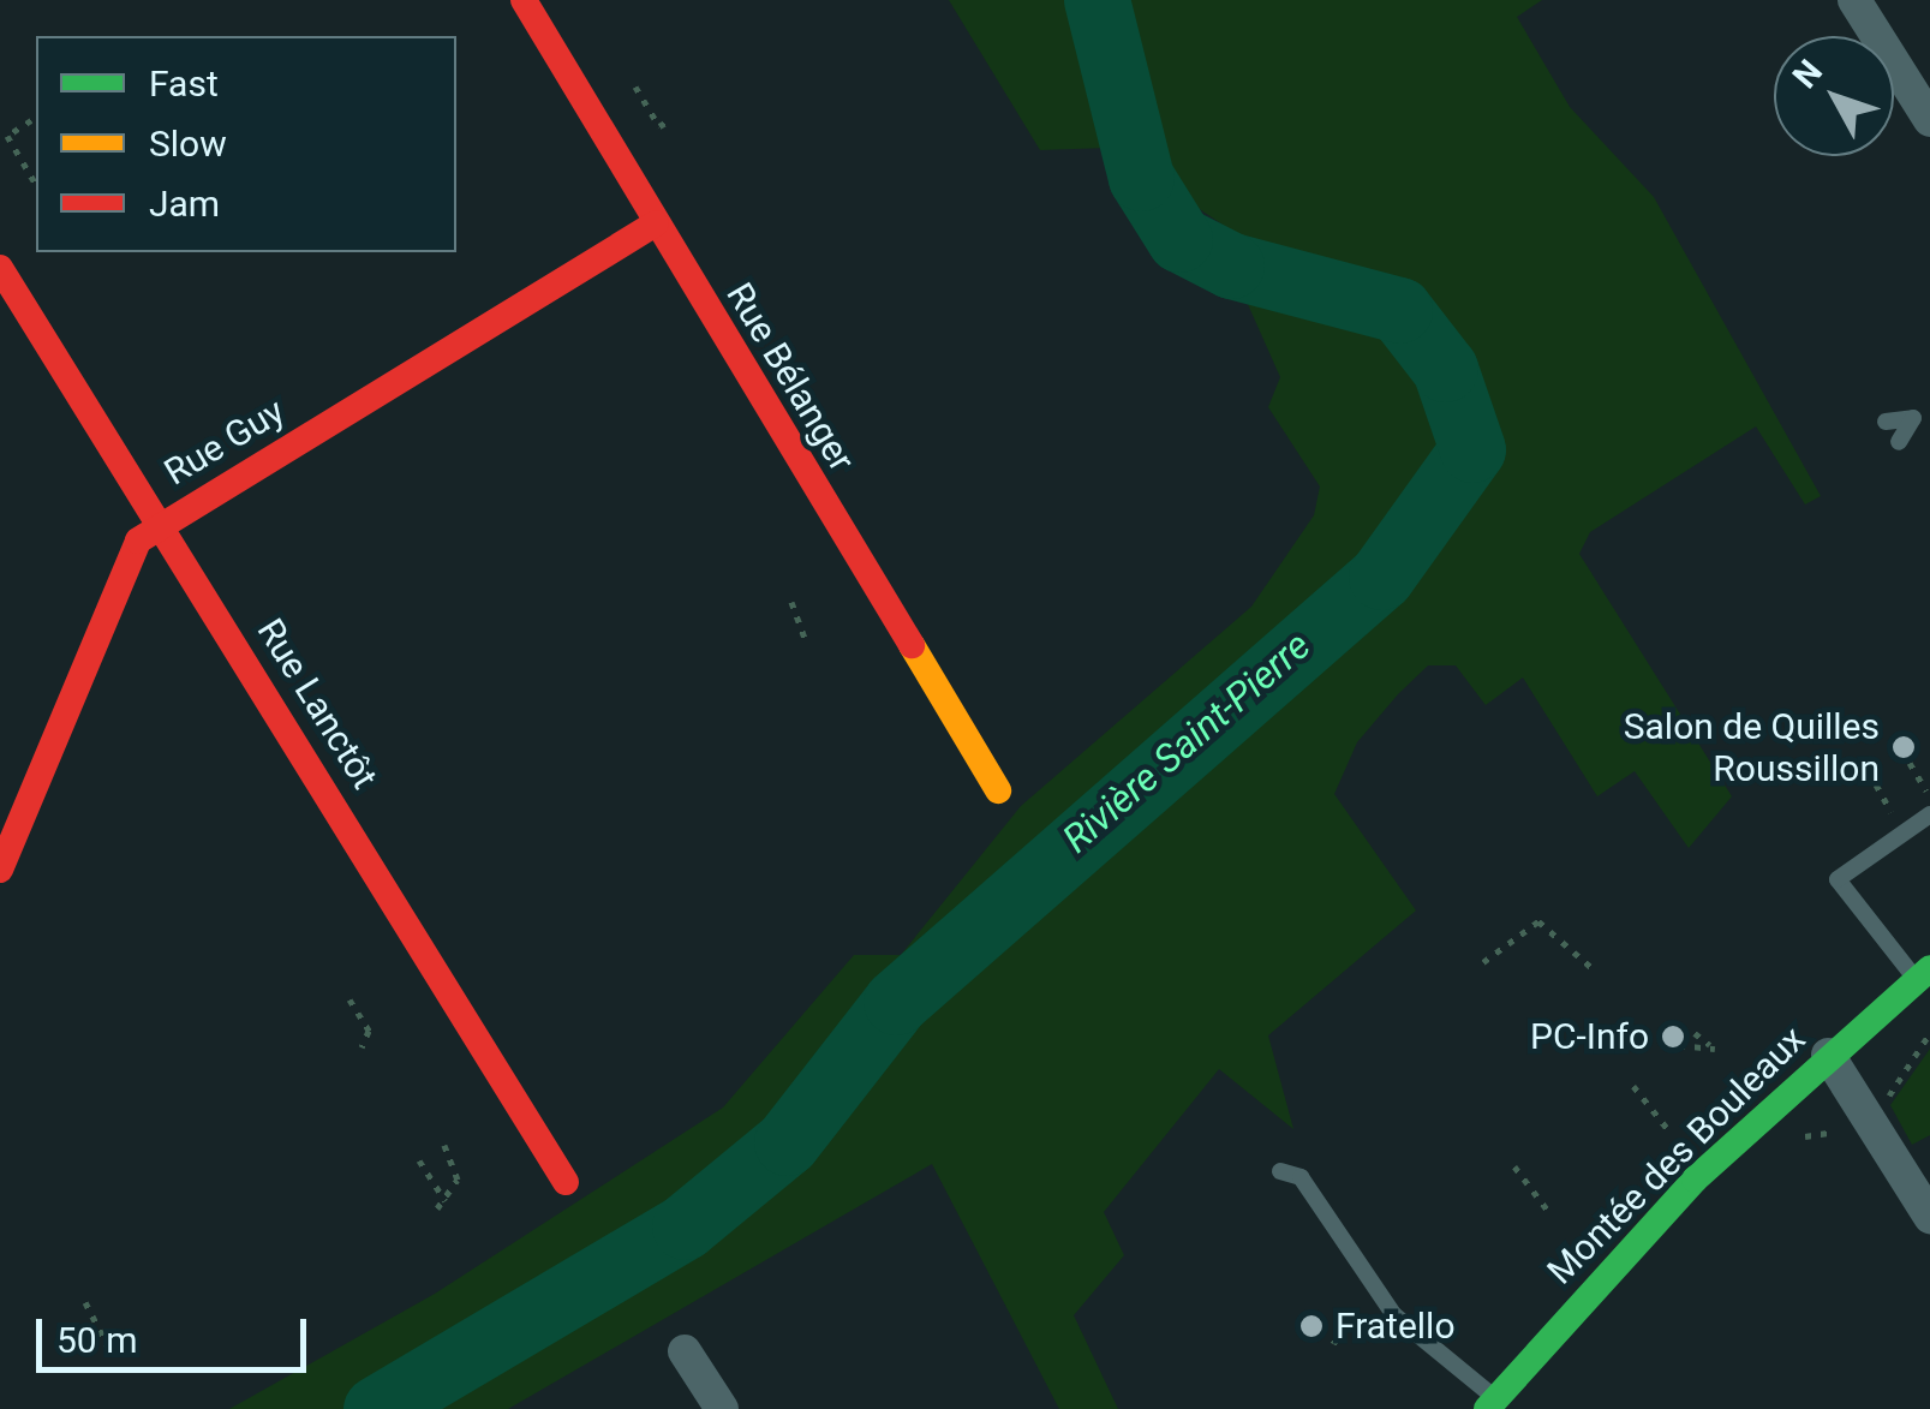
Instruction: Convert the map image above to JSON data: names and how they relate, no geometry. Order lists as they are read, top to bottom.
{
  "streets": {
    "street": [
      "Rue Bélanger",
      "Rue Guy",
      "Rue Lanctôt",
      "Montée des Bouleaux"
    ]
  },
  "crossings": [
    ["Rue Bélanger", "Rue Guy"],
    ["Rue Guy", "Rue Lanctôt"]
  ],
  "water": ["Rivière Saint-Pierre"],
  "places": ["Salon de Quilles Roussillon", "PC-Info", "Fratello"],
  "legend": ["Fast", "Slow", "Jam"],
  "scale_bar": "50 m",
  "north": "top left"
}
